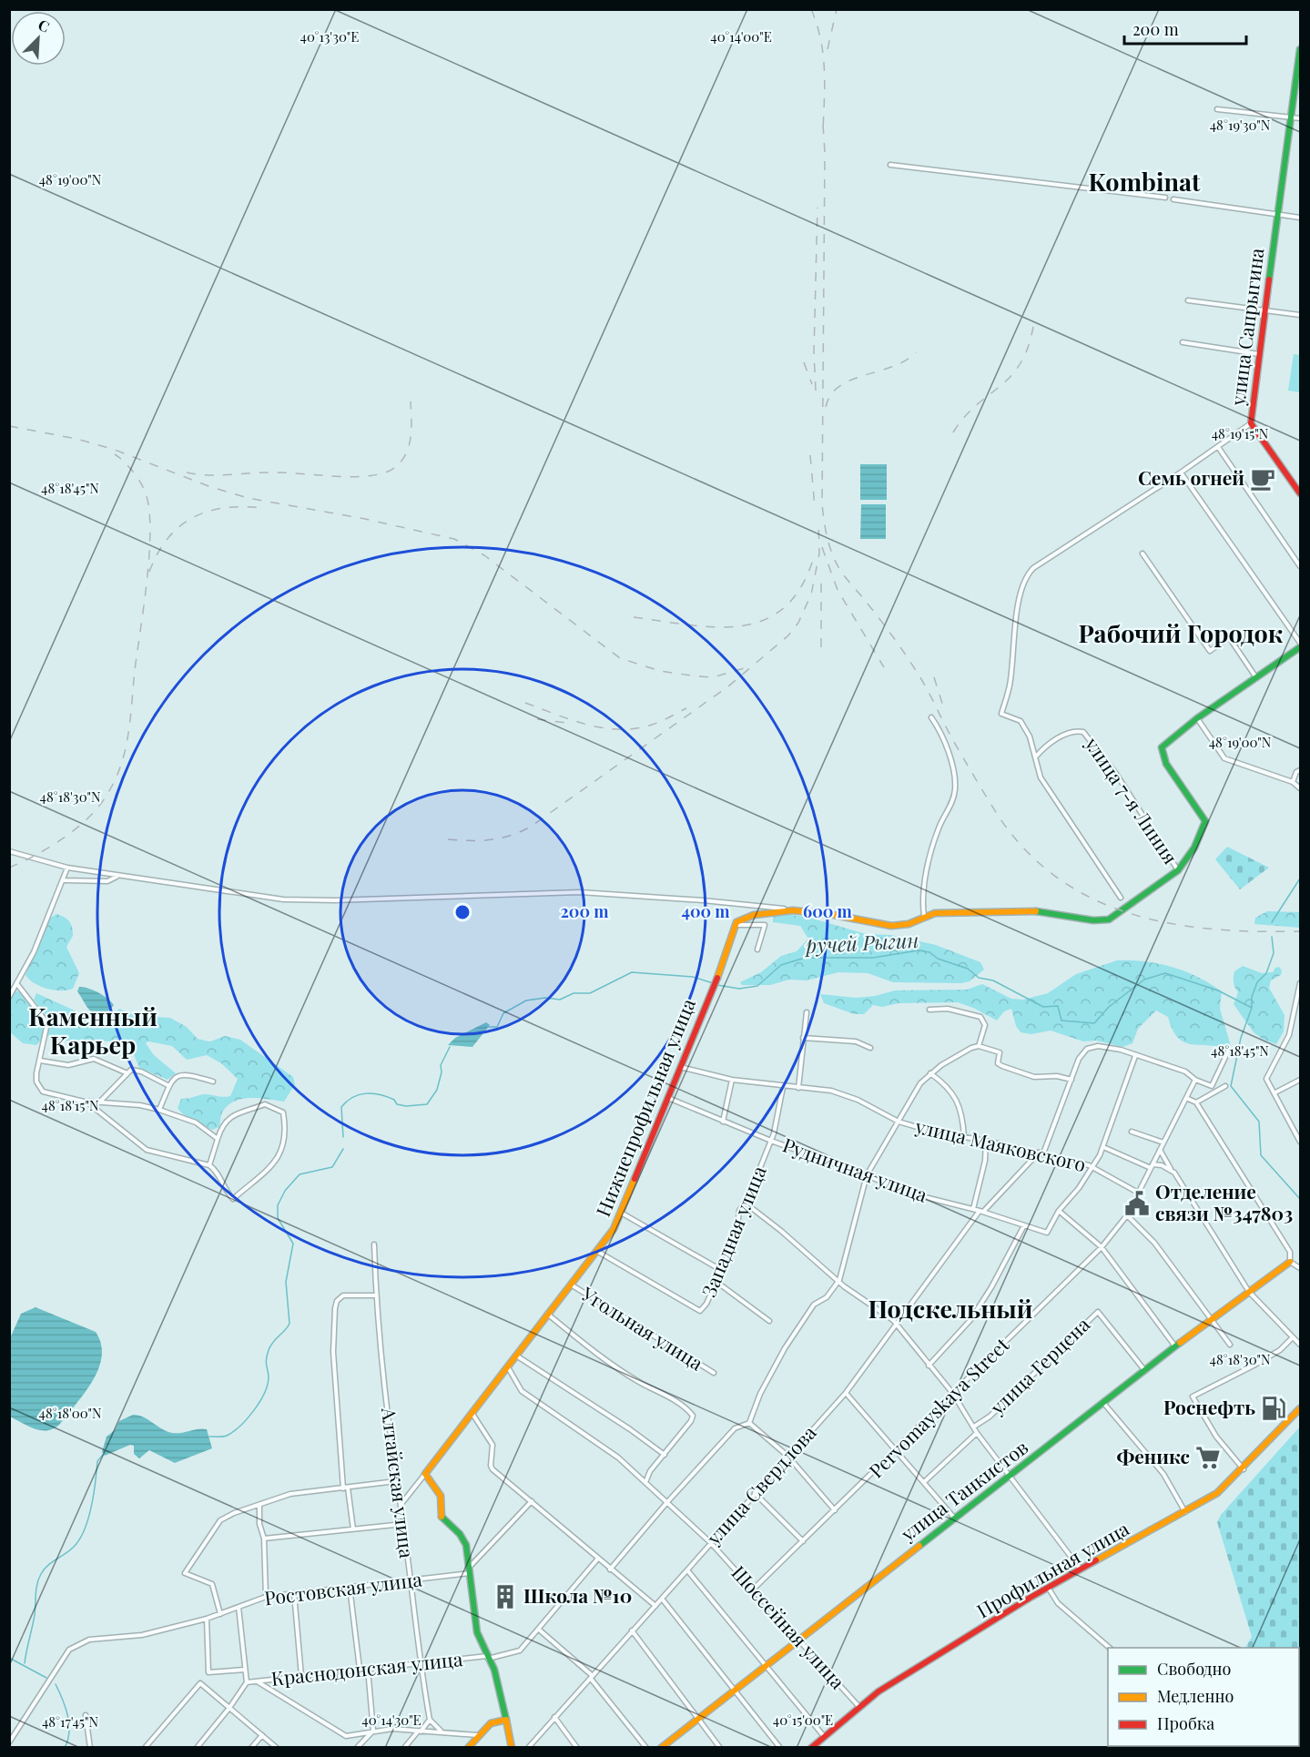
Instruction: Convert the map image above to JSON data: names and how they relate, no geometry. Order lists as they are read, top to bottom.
{
  "streets": {
    "main road": [
      "улица Сапрыгина",
      "Нижнепрофильная улица",
      "улица Танкистов",
      "Профильная улица"
    ],
    "street": [
      "улица 7-я Линия",
      "улица Маяковского",
      "Рудничная улица",
      "Западная улица",
      "Угольная улица",
      "улица Герцена",
      "Pervomayskaya Street",
      "Алтайская улица",
      "улица Свердлова",
      "Ростовская улица",
      "Шоссейная улица",
      "Краснодонская улица"
    ]
  },
  "crossings": [
    ["улица Сапрыгина", "улица 7-я Линия"],
    ["Нижнепрофильная улица", "улица Маяковского"],
    ["Нижнепрофильная улица", "Рудничная улица"],
    ["Нижнепрофильная улица", "Западная улица"],
    ["Нижнепрофильная улица", "Угольная улица"],
    ["Нижнепрофильная улица", "Алтайская улица"],
    ["Нижнепрофильная улица", "Шоссейная улица"],
    ["улица Маяковского", "Западная улица"],
    ["улица Маяковского", "Pervomayskaya Street"],
    ["улица Маяковского", "улица Свердлова"],
    ["Рудничная улица", "Западная улица"],
    ["Рудничная улица", "улица Свердлова"],
    ["улица Герцена", "улица Танкистов"],
    ["Pervomayskaya Street", "Шоссейная улица"],
    ["Алтайская улица", "Ростовская улица"],
    ["Алтайская улица", "Краснодонская улица"],
    ["улица Свердлова", "Шоссейная улица"],
    ["улица Танкистов", "Шоссейная улица"],
    ["Профильная улица", "Шоссейная улица"],
    ["Ростовская улица", "Краснодонская улица"]
  ],
  "districts": [
    "Kombinat",
    "Рабочий Городок",
    "Каменный Карьер",
    "Подскельный"
  ],
  "water": ["ручей Рыгин"],
  "places": {
    "cafe": ["Семь огней"],
    "public building": ["Отделение связи №347803"],
    "fuel station": ["Роснефть"],
    "supermarket": ["Феникс"],
    "building": ["Школа №10"]
  },
  "legend": ["Свободно", "Медленно", "Пробка"],
  "scale_bar": "200 m",
  "north": "top right",
  "coordinates": [
    "40°13'30\"E",
    "40°14'00\"E",
    "48°19'30\"N",
    "48°19'00\"N",
    "48°19'15\"N",
    "48°18'45\"N",
    "48°18'30\"N",
    "48°18'15\"N",
    "48°18'00\"N",
    "40°14'30\"E",
    "40°15'00\"E",
    "48°17'45\"N"
  ],
  "rings": ["200 m", "400 m", "600 m"]
}
